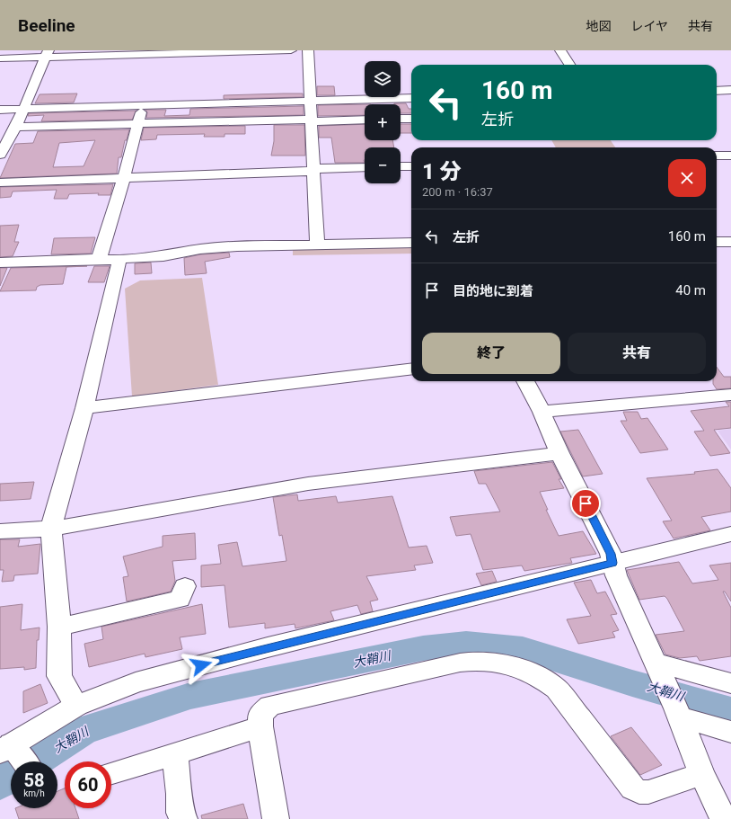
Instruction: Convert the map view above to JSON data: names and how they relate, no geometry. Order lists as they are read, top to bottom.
{
  "water": ["大鞘川"],
  "page": {
    "header": "Beeline",
    "nav": ["地図", "レイヤ", "共有"],
    "map_buttons": ["+", "−"],
    "turn": ["160 m", "左折"],
    "heading": ["1 分", "200 m · 16:37"],
    "list": [
      {
        "name": "左折",
        "value": "160 m"
      },
      {
        "name": "目的地に到着",
        "value": "40 m"
      }
    ],
    "buttons": ["終了", "共有"],
    "speed": "58 km/h",
    "limit": "60"
  }
}
